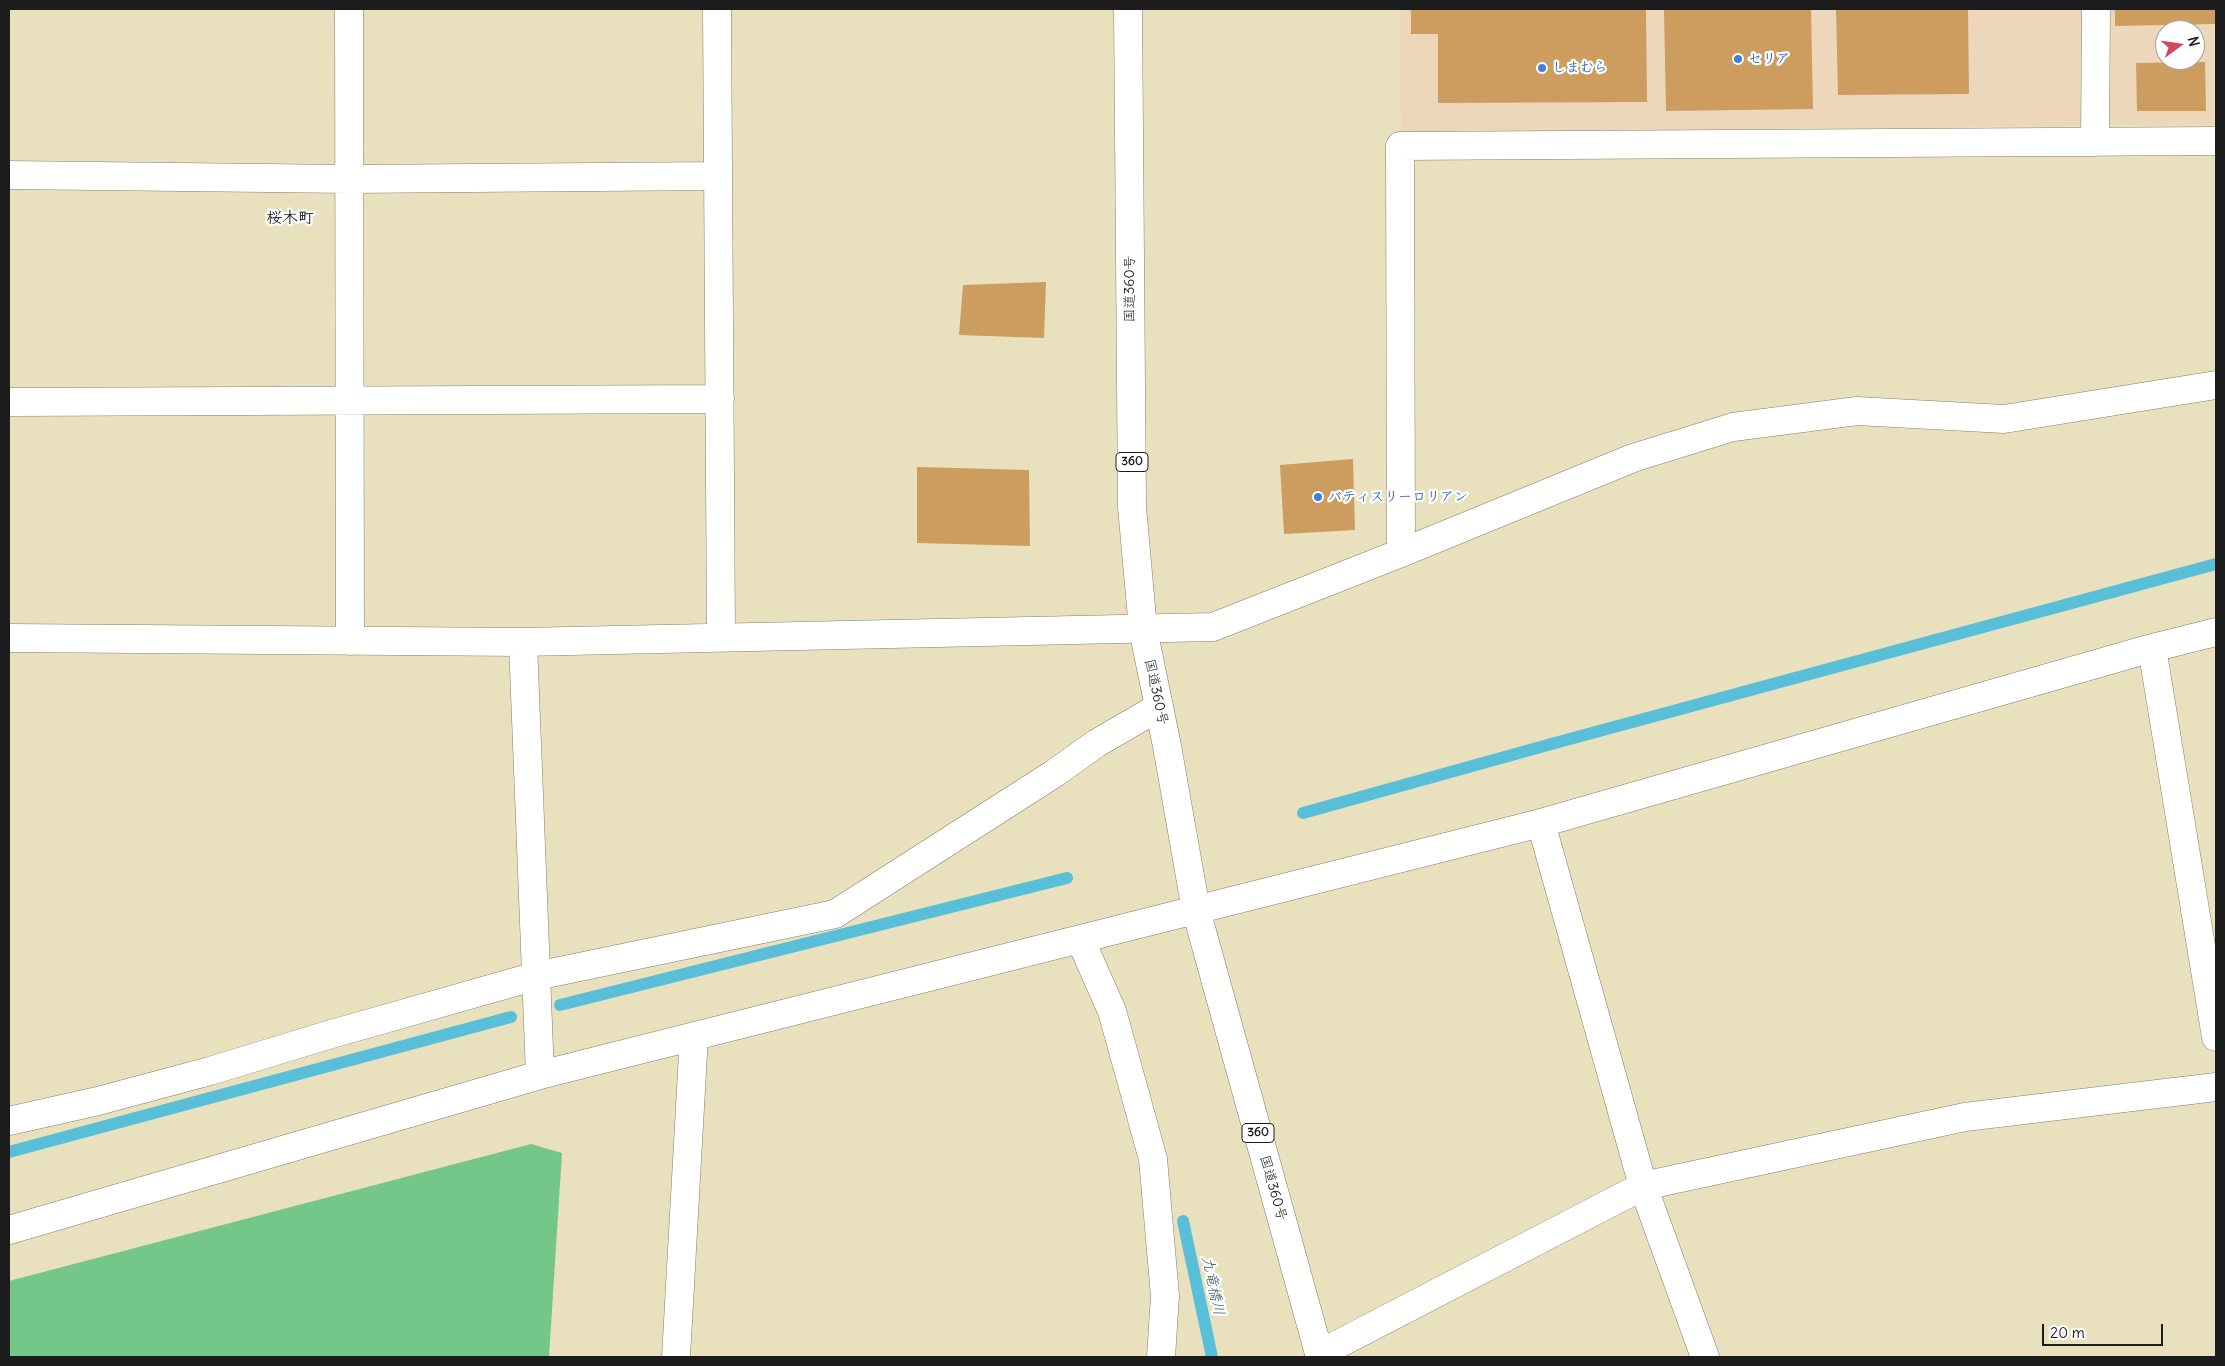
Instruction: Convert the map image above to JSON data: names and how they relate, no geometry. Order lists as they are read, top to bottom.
{
  "streets": {
    "main road": ["国道360号", "360"]
  },
  "districts": ["桜木町"],
  "water": ["九竜橋川"],
  "places": ["セリア", "しまむら", "パティスリーロリアン"],
  "scale_bar": "20 m",
  "north": "right"
}
